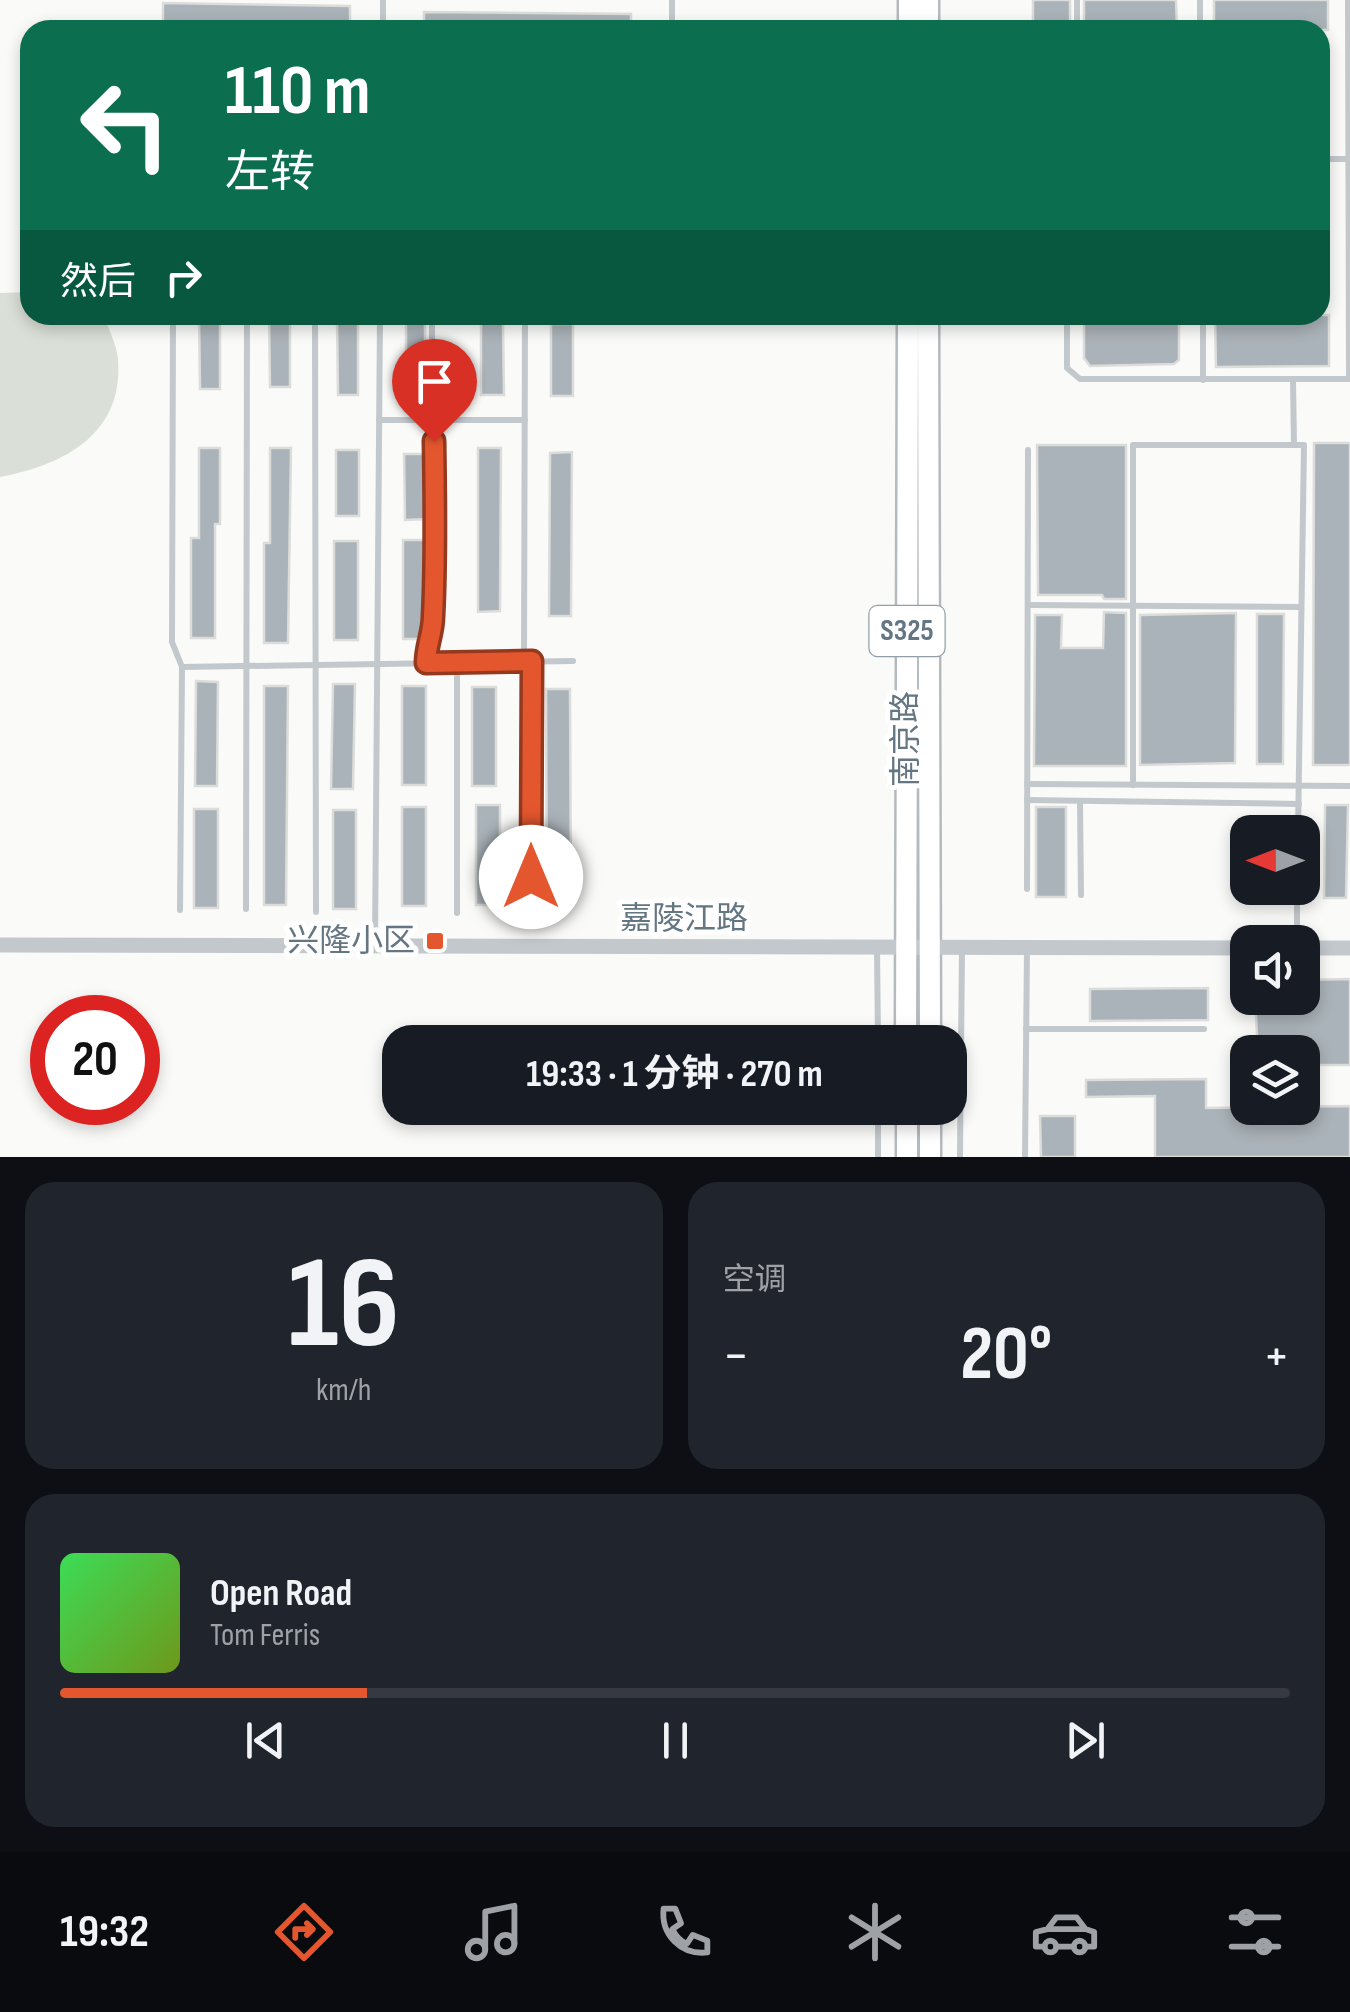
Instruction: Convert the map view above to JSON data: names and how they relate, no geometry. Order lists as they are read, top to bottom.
{
  "streets": {
    "main road": ["S325", "南京路"],
    "street": ["嘉陵江路"]
  },
  "crossings": [
    ["南京路", "嘉陵江路"]
  ],
  "places": {
    "transit": ["兴隆小区"]
  },
  "north": "left",
  "page": {
    "turn": ["110 m", "左转"],
    "then": "然后",
    "limit": "20",
    "trip": "19:33 · 1 分钟 · 270 m",
    "tile": [
      ["16", "km/h"],
      "空调"
    ],
    "heat": ["−", "20°", "+"],
    "song": ["Open Road", "Tom Ferris"],
    "tabs": "19:32"
  }
}
